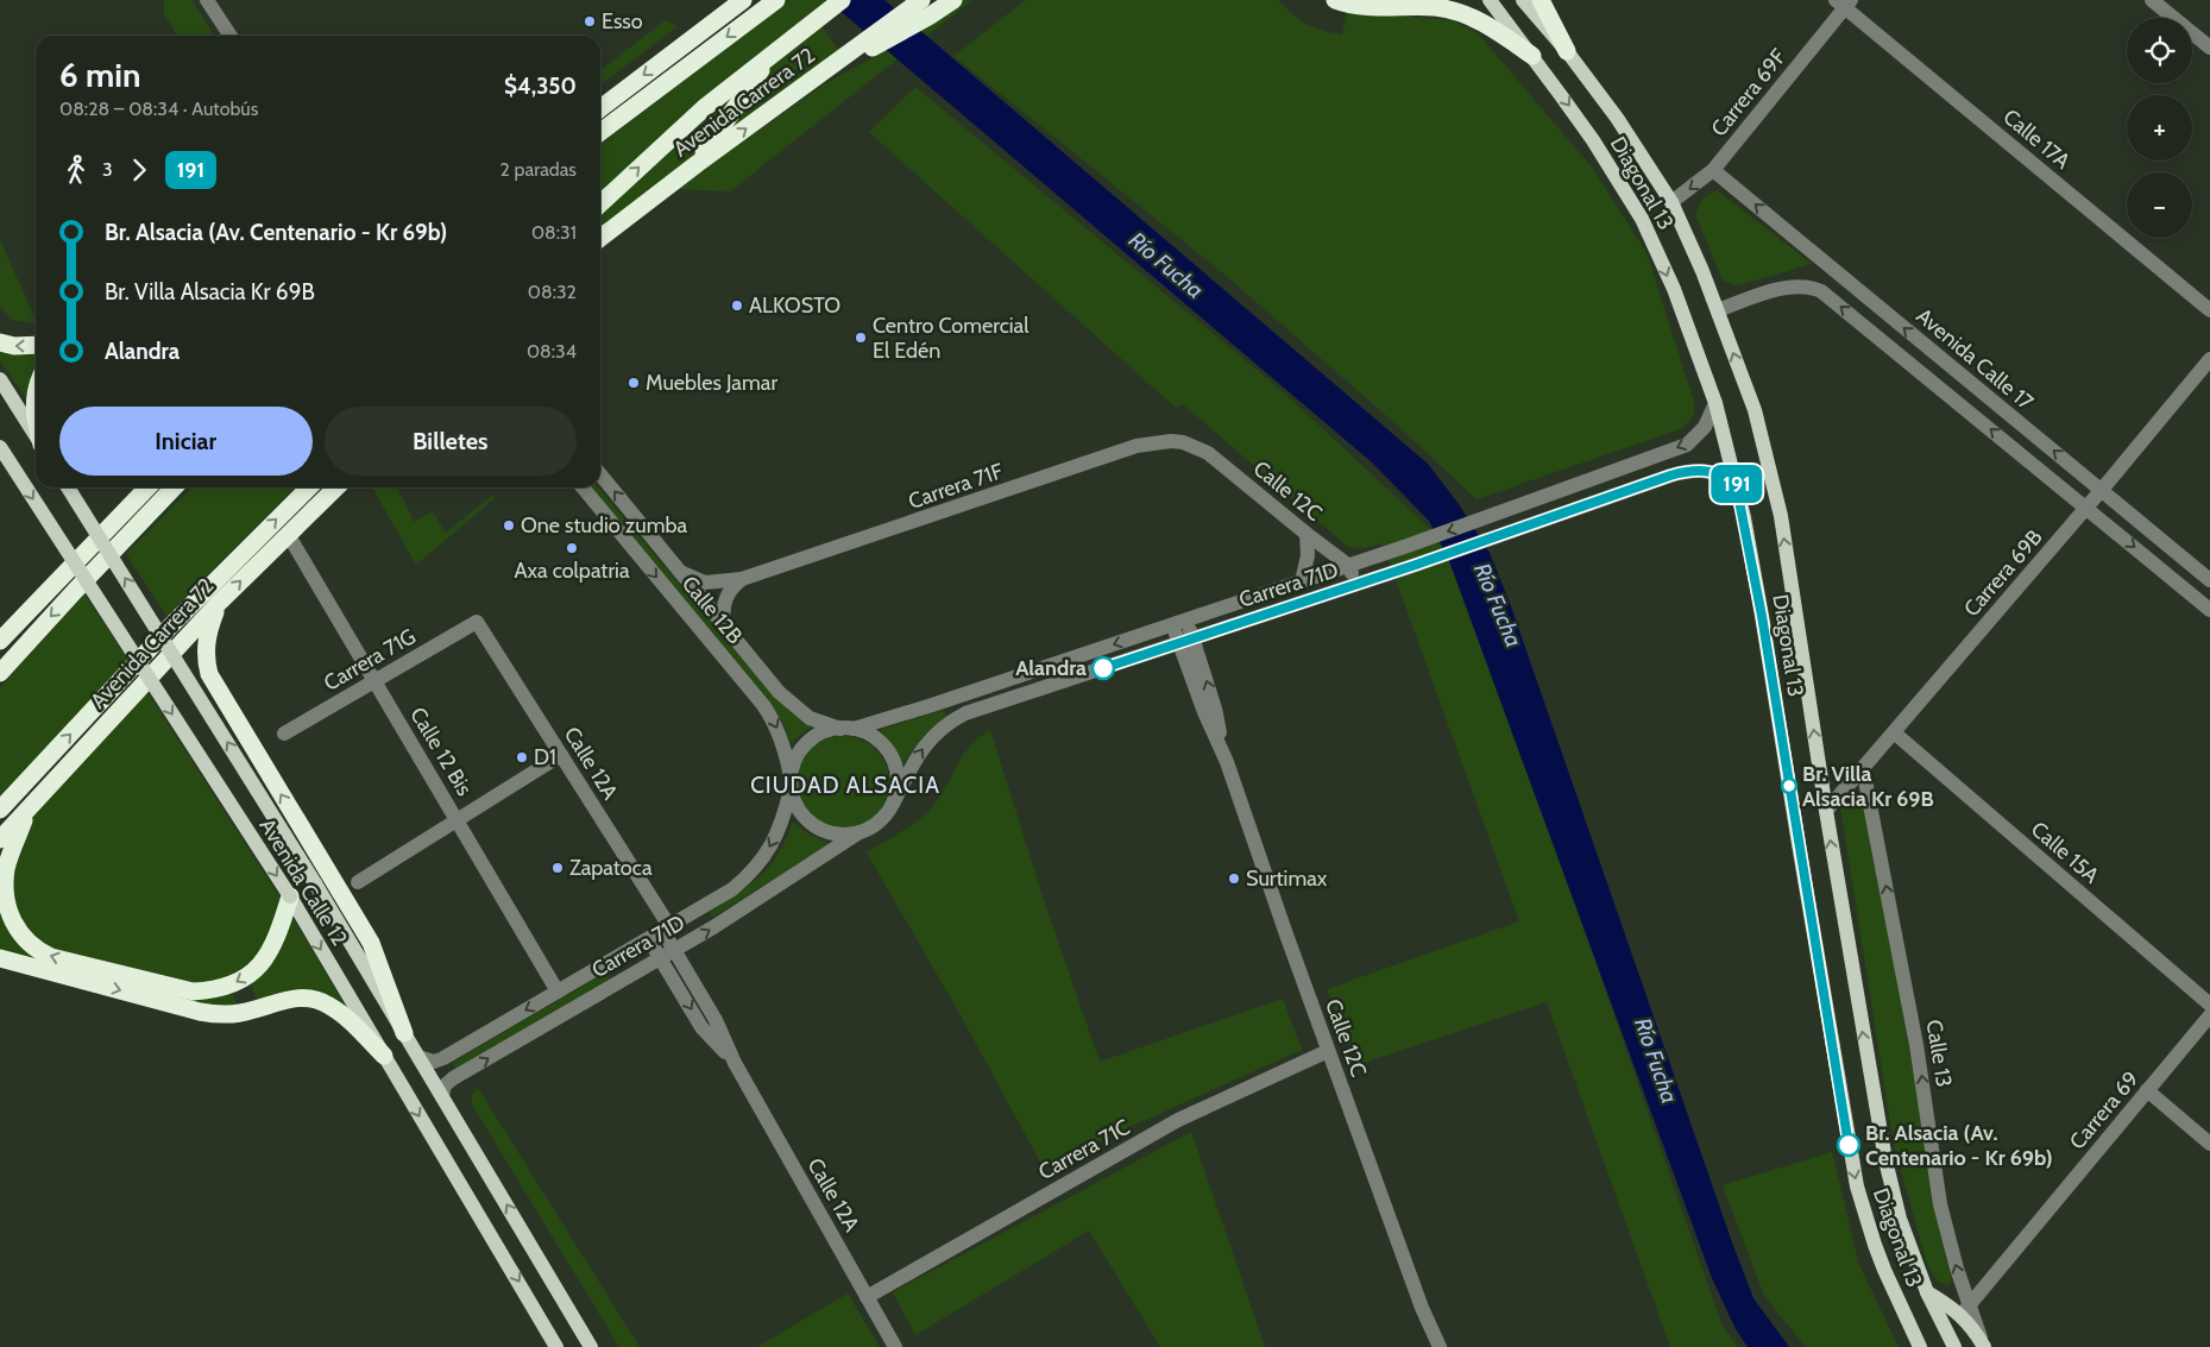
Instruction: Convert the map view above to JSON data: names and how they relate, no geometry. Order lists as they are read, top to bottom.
{
  "streets": {
    "highway": ["Avenida Carrera 72"],
    "main road": ["Diagonal 13", "Avenida Calle 12"],
    "street": [
      "Carrera 69F",
      "Calle 17A",
      "Avenida Calle 17",
      "Carrera 71F",
      "Calle 12C",
      "Carrera 69B",
      "Carrera 71D",
      "Calle 12B",
      "Carrera 71G",
      "Calle 12 Bis",
      "Calle 12A",
      "Calle 15A",
      "Calle 13",
      "Carrera 69",
      "Carrera 71C"
    ]
  },
  "crossings": [
    ["Carrera 69F", "Calle 17A"],
    ["Carrera 69F", "Diagonal 13"],
    ["Carrera 69F", "Avenida Calle 17"],
    ["Avenida Carrera 72", "Calle 12 Bis"],
    ["Diagonal 13", "Avenida Calle 17"],
    ["Diagonal 13", "Carrera 69B"],
    ["Diagonal 13", "Carrera 71D"],
    ["Avenida Calle 17", "Carrera 69B"],
    ["Carrera 71F", "Calle 12C"],
    ["Carrera 71F", "Calle 12B"],
    ["Calle 12C", "Carrera 71D"],
    ["Calle 12C", "Carrera 71C"],
    ["Carrera 69B", "Calle 15A"],
    ["Carrera 69B", "Calle 13"],
    ["Carrera 71D", "Calle 12B"],
    ["Carrera 71D", "Calle 12 Bis"],
    ["Carrera 71D", "Calle 12A"],
    ["Carrera 71D", "Avenida Calle 12"],
    ["Carrera 71G", "Calle 12 Bis"],
    ["Carrera 71G", "Calle 12A"],
    ["Calle 12A", "Carrera 71C"],
    ["Calle 13", "Carrera 69"]
  ],
  "one_way": ["Calle 13"],
  "districts": ["CIUDAD ALSACIA"],
  "water": ["Río Fucha"],
  "places": [
    "Esso",
    "ALKOSTO",
    "Centro Comercial El Edén",
    "Muebles Jamar",
    "One studio zumba",
    "Axa colpatria",
    "Alandra",
    "D1",
    "Br. Villa Alsacia Kr 69B",
    "Zapatoca",
    "Surtimax",
    "Br. Alsacia (Av. Centenario - Kr 69b)"
  ],
  "lines": ["bus line 191"],
  "page": {
    "on_map": "191",
    "map_buttons": ["+", "−"],
    "heading": ["6 min", "08:28 – 08:34 · Autobús", "$4,350"],
    "legs": ["3", "191", "2 paradas"],
    "list": [
      {
        "name": "Br. Alsacia (Av. Centenario - Kr 69b)",
        "value": "08:31"
      },
      {
        "name": "Br. Villa Alsacia Kr 69B",
        "value": "08:32"
      },
      {
        "name": "Alandra",
        "value": "08:34"
      }
    ],
    "buttons": ["Iniciar", "Billetes"]
  }
}
